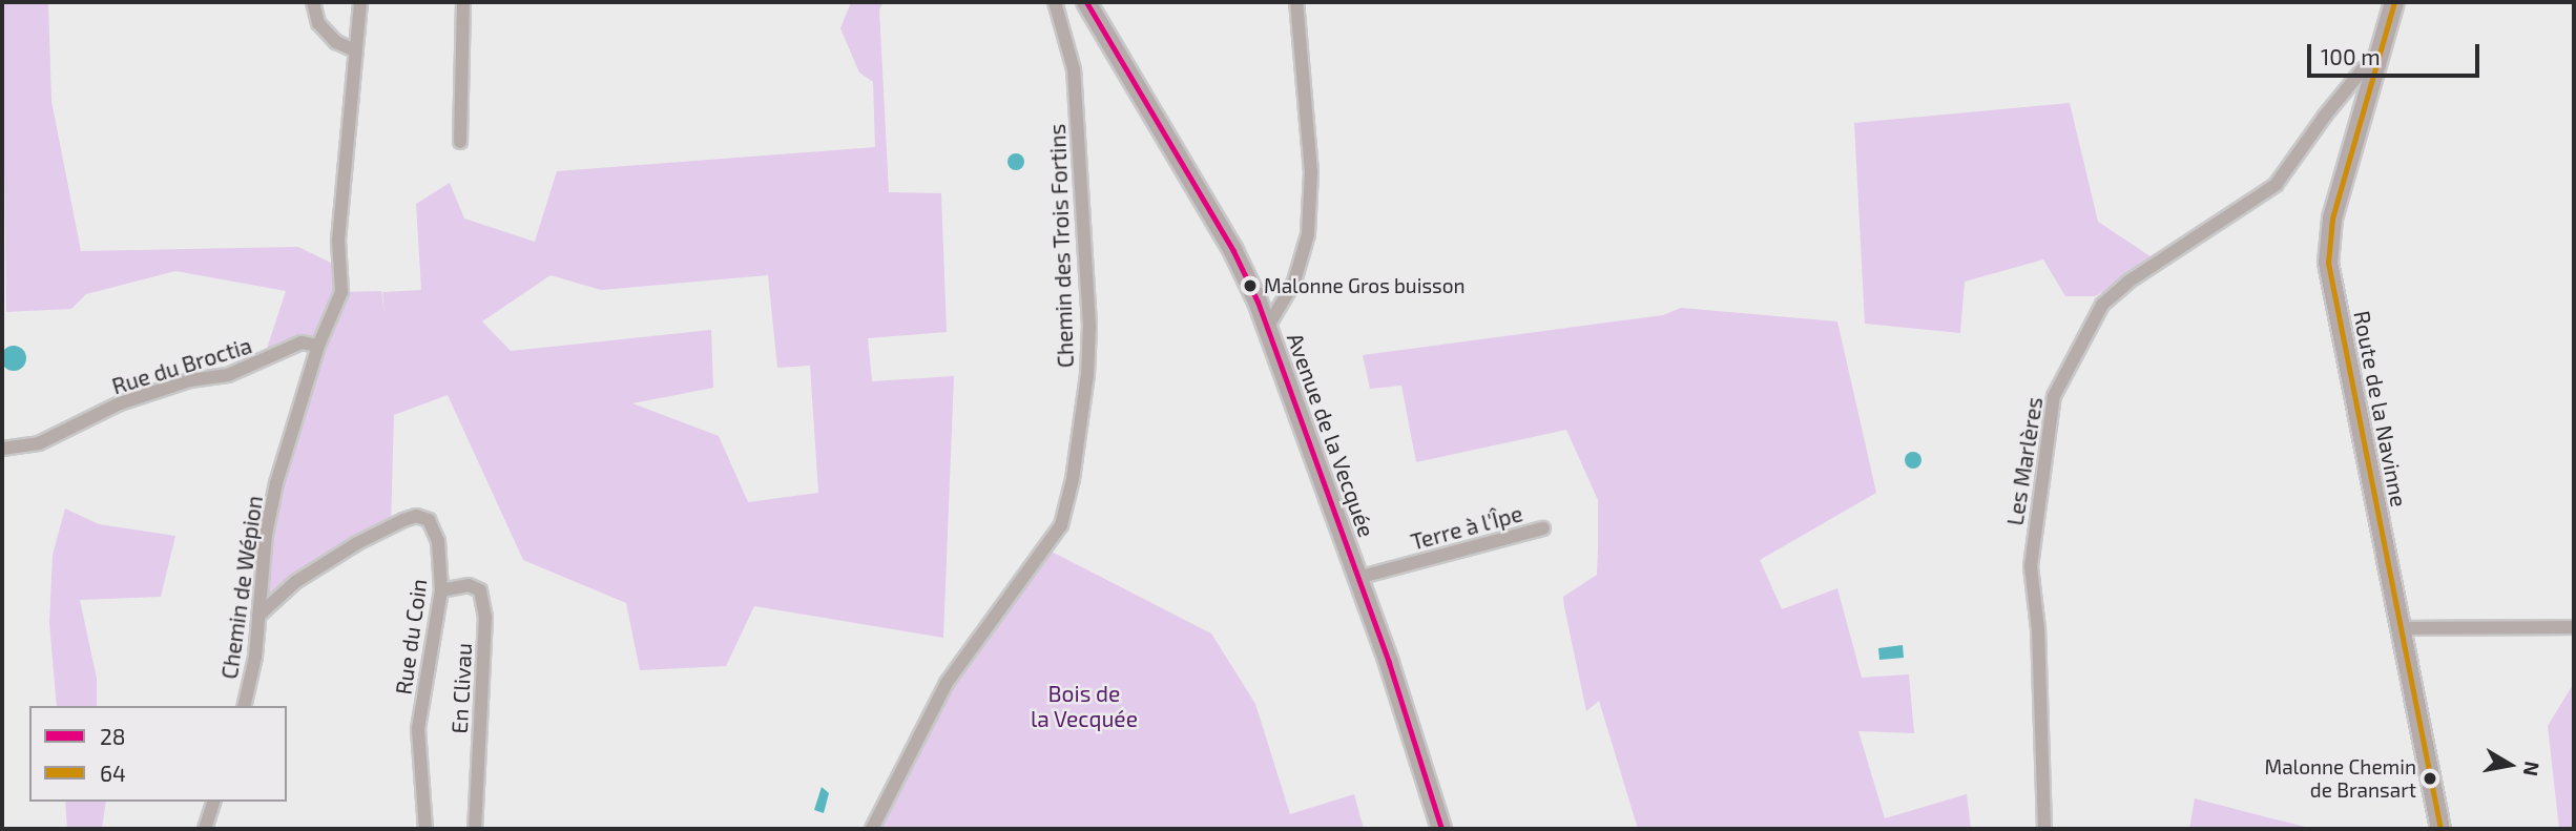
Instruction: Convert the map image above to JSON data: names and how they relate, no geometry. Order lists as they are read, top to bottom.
{
  "streets": {
    "main road": ["Route de la Navinne", "Avenue de la Vecquée"],
    "street": [
      "Chemin des Trois Fortins",
      "Rue du Broctia",
      "Les Marlères",
      "Terre à l'Îpe",
      "Chemin de Wépion",
      "Rue du Coin",
      "En Clivau"
    ]
  },
  "crossings": [
    ["Rue du Broctia", "Chemin de Wépion"],
    ["Route de la Navinne", "Les Marlères"],
    ["Avenue de la Vecquée", "Terre à l'Îpe"],
    ["Chemin de Wépion", "Rue du Coin"],
    ["Rue du Coin", "En Clivau"]
  ],
  "parks": ["Bois de la Vecquée"],
  "places": ["Malonne Gros buisson", "Malonne Chemin de Bransart"],
  "lines": ["transit line 28", "transit line 64"],
  "legend": ["28", "64"],
  "scale_bar": "100 m",
  "north": "right"
}
